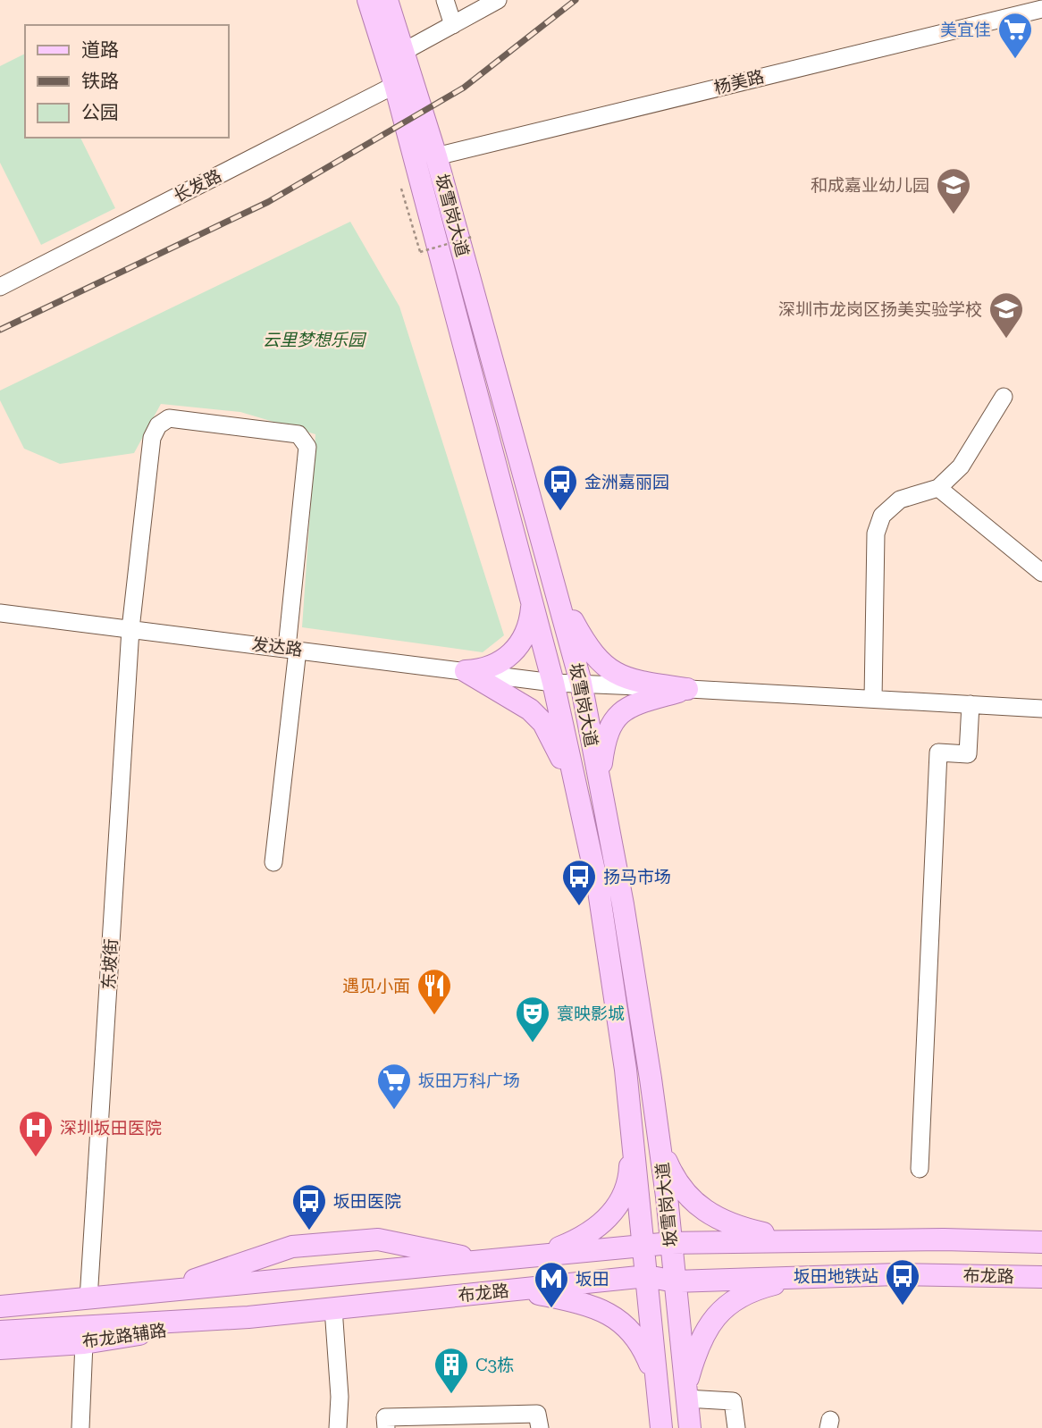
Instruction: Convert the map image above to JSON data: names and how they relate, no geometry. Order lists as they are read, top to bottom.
{
  "streets": {
    "main road": ["坂雪岗大道", "布龙路", "布龙路辅路"],
    "street": [
      "杨美路",
      "长发路",
      "发达路",
      "东坡街"
    ]
  },
  "crossings": [
    ["杨美路", "坂雪岗大道"],
    ["长发路", "坂雪岗大道"],
    ["坂雪岗大道", "发达路"],
    ["坂雪岗大道", "布龙路"],
    ["发达路", "东坡街"],
    ["东坡街", "布龙路"],
    ["布龙路", "布龙路辅路"]
  ],
  "parks": ["云里梦想乐园"],
  "places": {
    "supermarket": ["美宜佳", "坂田万科广场"],
    "school or university": ["和成嘉业幼儿园", "深圳市龙岗区扬美实验学校"],
    "bus stop": [
      "金洲嘉丽园",
      "扬马市场",
      "坂田医院",
      "坂田地铁站"
    ],
    "restaurant": ["遇见小面"],
    "theatre": ["寰映影城"],
    "hospital": ["深圳坂田医院"],
    "metro station": ["坂田"],
    "building": ["C3栋"]
  },
  "legend": ["道路", "铁路", "公园"]
}
